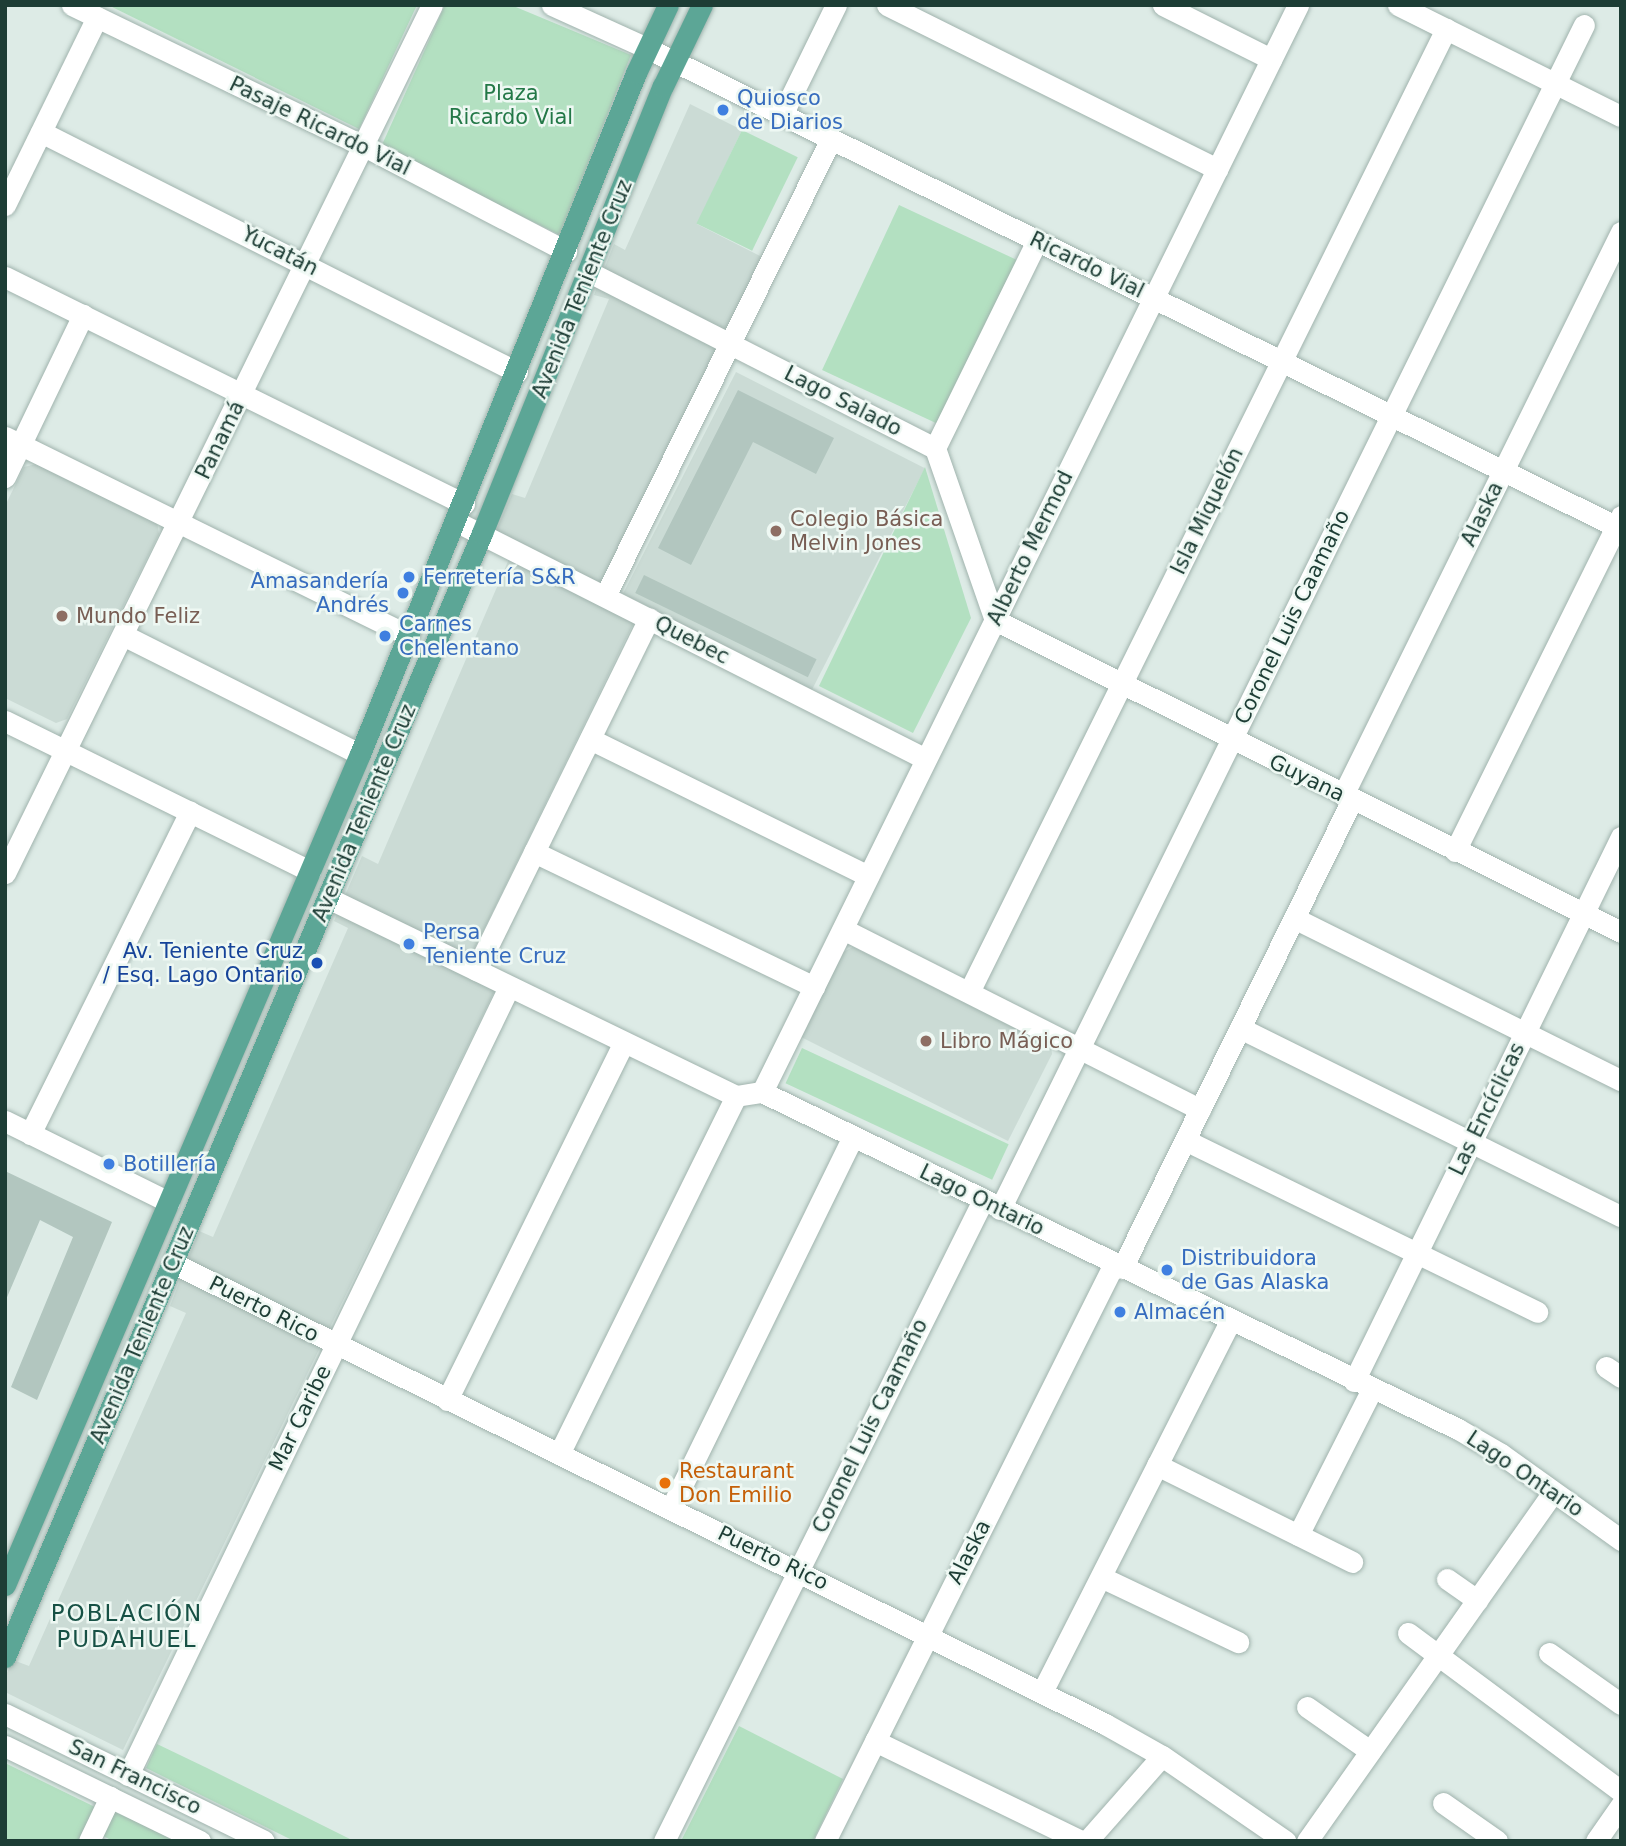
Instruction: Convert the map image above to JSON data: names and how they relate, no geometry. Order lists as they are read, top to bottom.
{
  "streets": {
    "main road": ["Avenida Teniente Cruz"],
    "street": [
      "Pasaje Ricardo Vial",
      "Yucatán",
      "Ricardo Vial",
      "Lago Salado",
      "Panamá",
      "Isla Miquelón",
      "Alaska",
      "Alberto Mermod",
      "Coronel Luis Caamaño",
      "Quebec",
      "Guyana",
      "Las Encíclicas",
      "Lago Ontario",
      "Puerto Rico",
      "Mar Caribe",
      "San Francisco"
    ]
  },
  "crossings": [
    ["Pasaje Ricardo Vial", "Avenida Teniente Cruz"],
    ["Pasaje Ricardo Vial", "Panamá"],
    ["Yucatán", "Avenida Teniente Cruz"],
    ["Yucatán", "Panamá"],
    ["Ricardo Vial", "Avenida Teniente Cruz"],
    ["Ricardo Vial", "Isla Miquelón"],
    ["Ricardo Vial", "Alaska"],
    ["Ricardo Vial", "Alberto Mermod"],
    ["Ricardo Vial", "Coronel Luis Caamaño"],
    ["Avenida Teniente Cruz", "Lago Salado"],
    ["Avenida Teniente Cruz", "Quebec"],
    ["Avenida Teniente Cruz", "Puerto Rico"],
    ["Panamá", "Quebec"],
    ["Isla Miquelón", "Guyana"],
    ["Alaska", "Guyana"],
    ["Alaska", "Lago Ontario"],
    ["Alaska", "Puerto Rico"],
    ["Alberto Mermod", "Quebec"],
    ["Alberto Mermod", "Guyana"],
    ["Alberto Mermod", "Lago Ontario"],
    ["Coronel Luis Caamaño", "Guyana"],
    ["Coronel Luis Caamaño", "Lago Ontario"],
    ["Coronel Luis Caamaño", "Puerto Rico"],
    ["Guyana", "Las Encíclicas"],
    ["Las Encíclicas", "Lago Ontario"],
    ["Puerto Rico", "Mar Caribe"],
    ["Mar Caribe", "San Francisco"]
  ],
  "districts": ["POBLACIÓN PUDAHUEL"],
  "parks": ["Plaza Ricardo Vial"],
  "places": [
    "Quiosco de Diarios",
    "Colegio Básica Melvin Jones",
    "Ferretería S&R",
    "Amasandería Andrés",
    "Mundo Feliz",
    "Carnes Chelentano",
    "Persa Teniente Cruz",
    "Av. Teniente Cruz / Esq. Lago Ontario",
    "Libro Mágico",
    "Botillería",
    "Distribuidora de Gas Alaska",
    "Almacén",
    "Restaurant Don Emilio"
  ]
}
